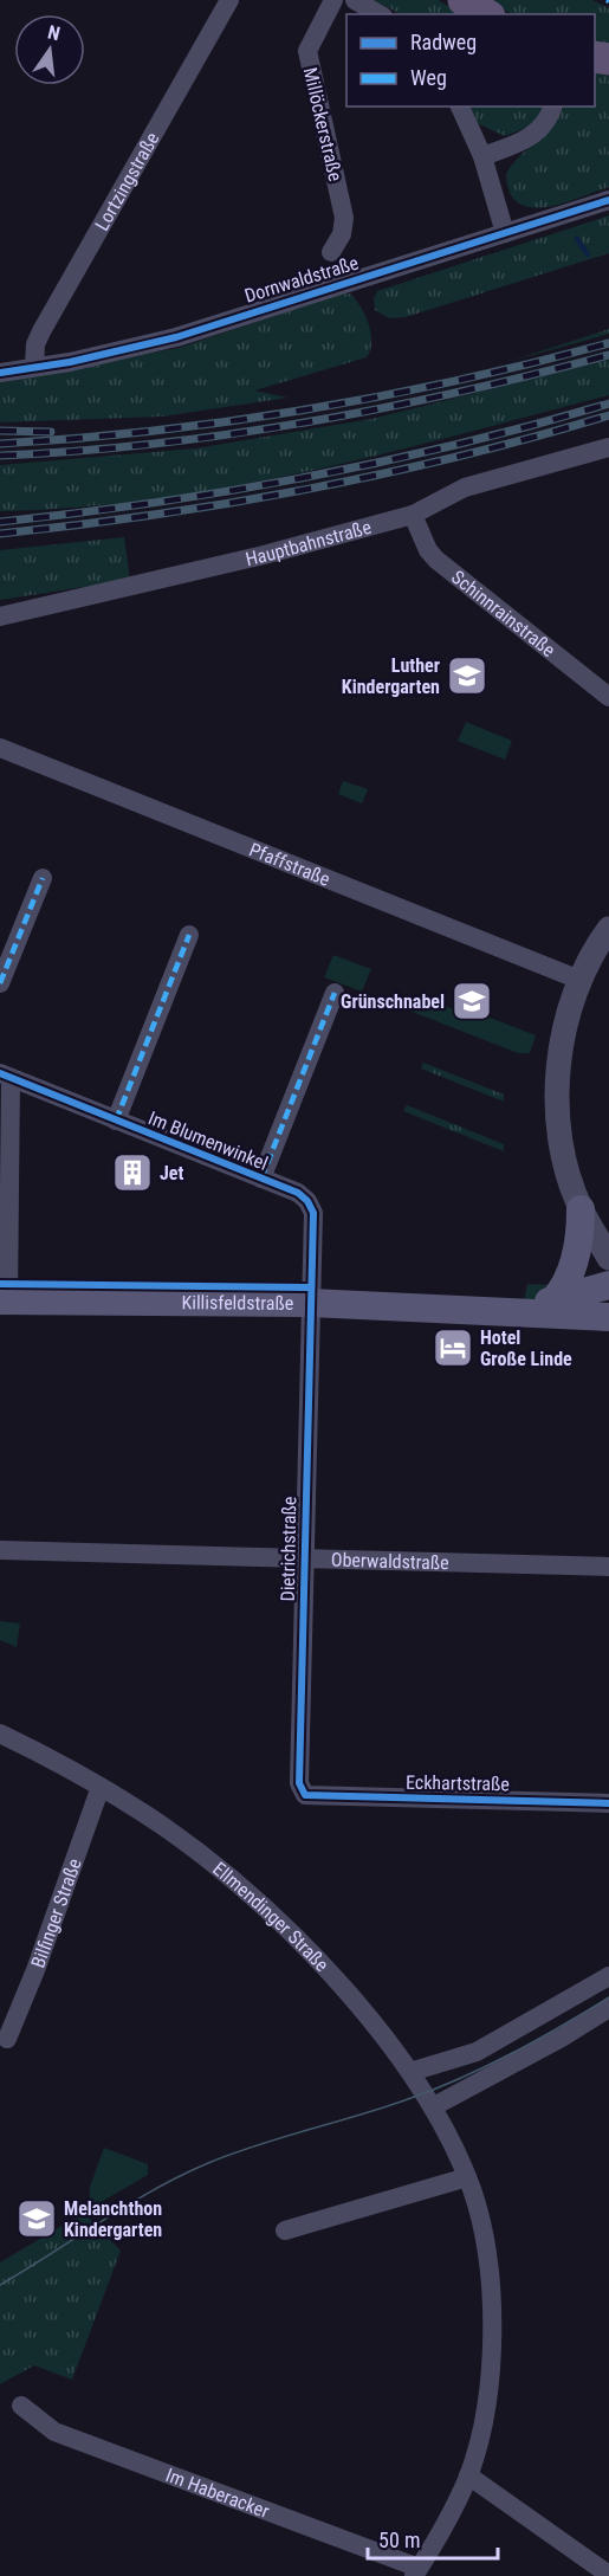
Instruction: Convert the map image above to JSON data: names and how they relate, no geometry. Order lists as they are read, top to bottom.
{
  "streets": {
    "main road": ["Killisfeldstraße"],
    "street": [
      "Millöckerstraße",
      "Lortzingstraße",
      "Dornwaldstraße",
      "Hauptbahnstraße",
      "Schinnrainstraße",
      "Pfaffstraße",
      "Im Blumenwinkel",
      "Dietrichstraße",
      "Oberwaldstraße",
      "Eckhartstraße",
      "Bilfinger Straße",
      "Ellmendinger Straße",
      "Im Haberacker"
    ]
  },
  "crossings": [
    ["Lortzingstraße", "Dornwaldstraße"],
    ["Hauptbahnstraße", "Schinnrainstraße"],
    ["Im Blumenwinkel", "Killisfeldstraße"],
    ["Im Blumenwinkel", "Dietrichstraße"],
    ["Killisfeldstraße", "Dietrichstraße"],
    ["Dietrichstraße", "Oberwaldstraße"],
    ["Dietrichstraße", "Eckhartstraße"],
    ["Bilfinger Straße", "Ellmendinger Straße"],
    ["Ellmendinger Straße", "Im Haberacker"]
  ],
  "places": {
    "school or university": ["Luther Kindergarten", "Grünschnabel", "Melanchthon Kindergarten"],
    "building": ["Jet"],
    "hotel": ["Hotel Große Linde"]
  },
  "legend": ["Radweg", "Weg"],
  "scale_bar": "50 m",
  "north": "top"
}
